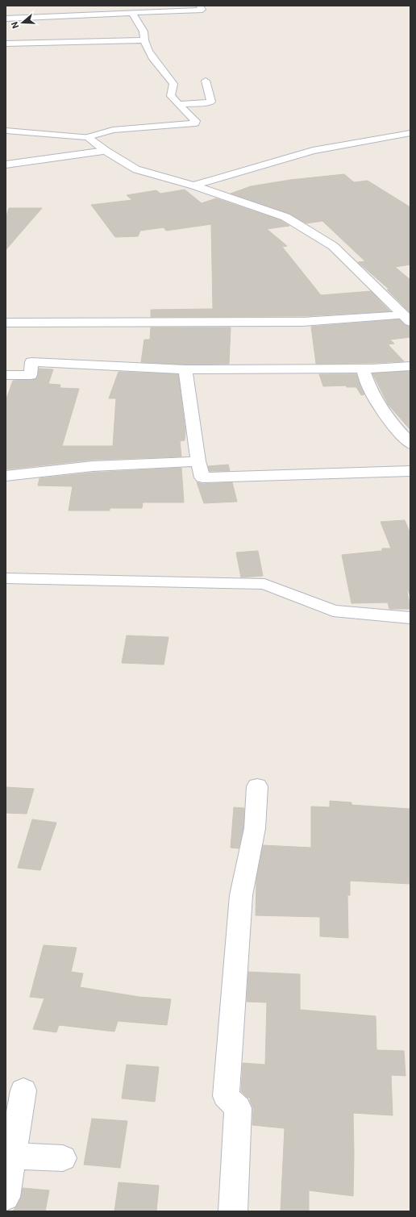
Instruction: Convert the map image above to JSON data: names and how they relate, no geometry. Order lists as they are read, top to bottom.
{
  "north": "left"
}
